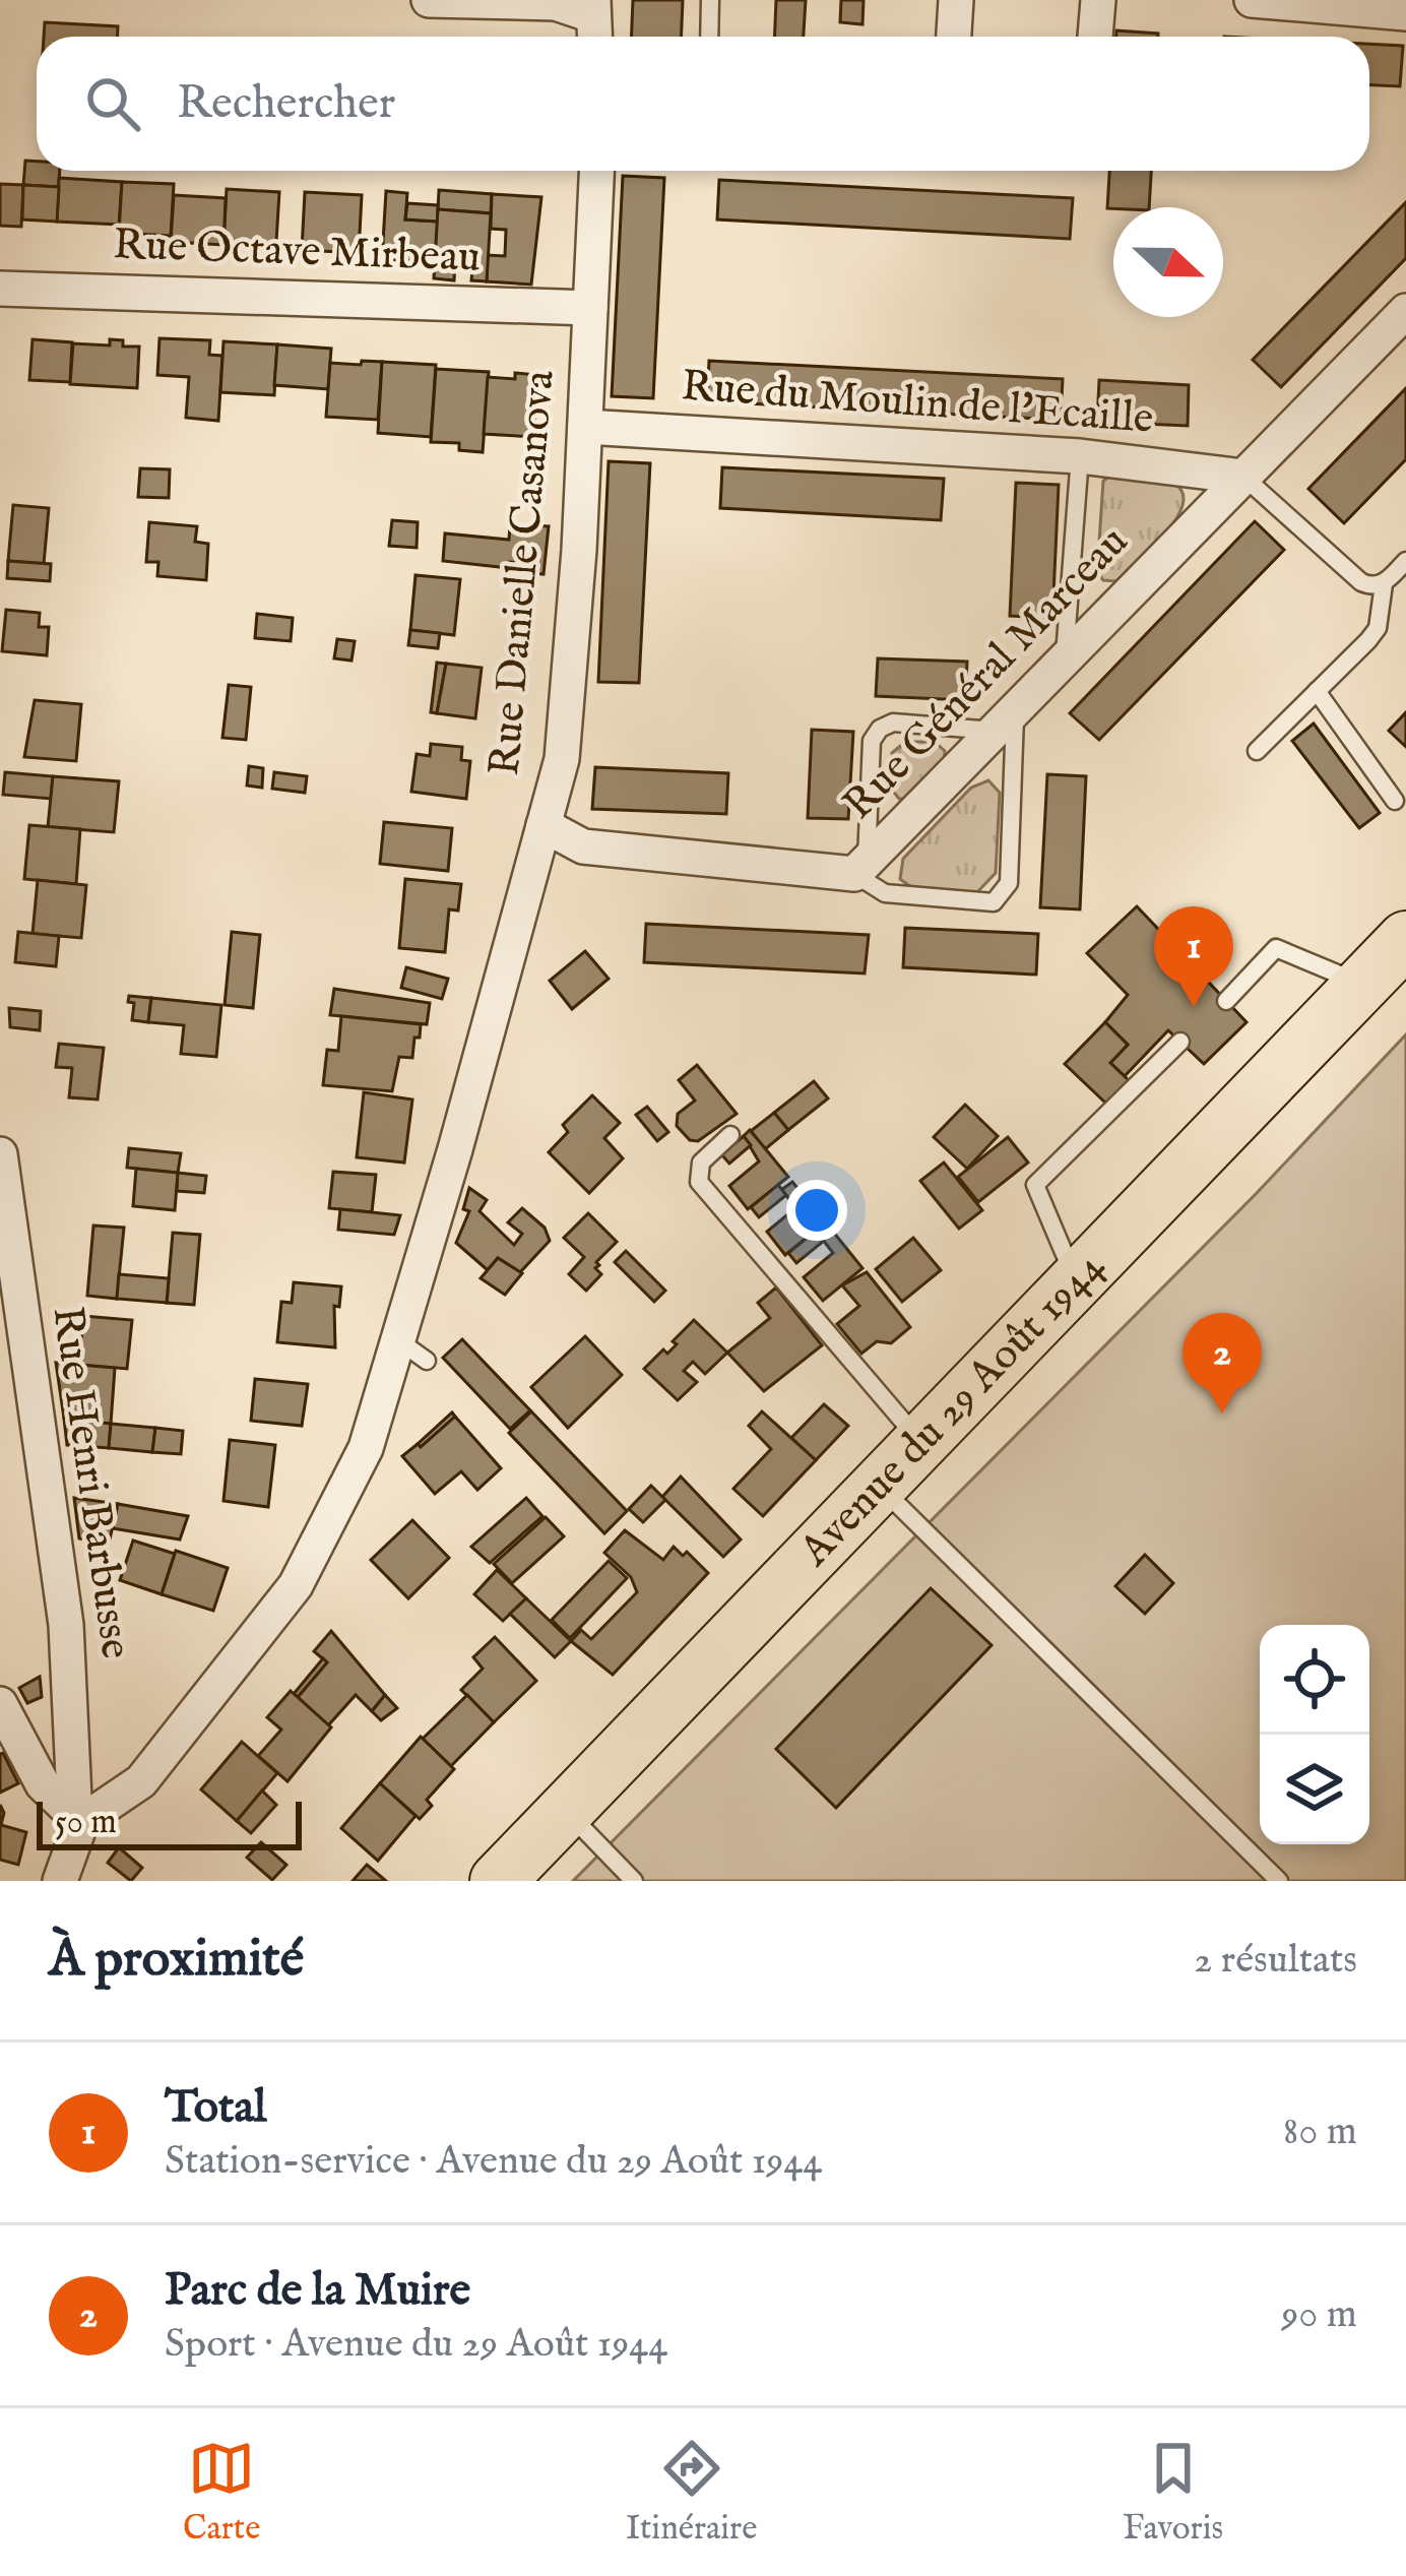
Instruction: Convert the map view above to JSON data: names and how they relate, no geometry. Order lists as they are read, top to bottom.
{
  "streets": {
    "main road": ["Avenue du 29 Août 1944"],
    "street": [
      "Rue Octave Mirbeau",
      "Rue du Moulin de l'Ecaille",
      "Rue Danielle Casanova",
      "Rue Général Marceau",
      "Rue Henri Barbusse"
    ]
  },
  "crossings": [
    ["Rue Octave Mirbeau", "Rue Danielle Casanova"],
    ["Rue du Moulin de l'Ecaille", "Rue Danielle Casanova"],
    ["Rue du Moulin de l'Ecaille", "Rue Général Marceau"],
    ["Rue Danielle Casanova", "Rue Général Marceau"],
    ["Rue Danielle Casanova", "Rue Henri Barbusse"]
  ],
  "scale_bar": "50 m",
  "north": "right",
  "page": {
    "search": "Rechercher",
    "pins": ["1", "2"],
    "scale": "50 m",
    "heading": ["À proximité", "2 résultats"],
    "list": [
      {
        "mark": "1",
        "name": "Total",
        "note": "Station-service · Avenue du 29 Août 1944",
        "value": "80 m"
      },
      {
        "mark": "2",
        "name": "Parc de la Muire",
        "note": "Sport · Avenue du 29 Août 1944",
        "value": "90 m"
      }
    ],
    "nav": ["Carte", "Itinéraire", "Favoris"]
  }
}
